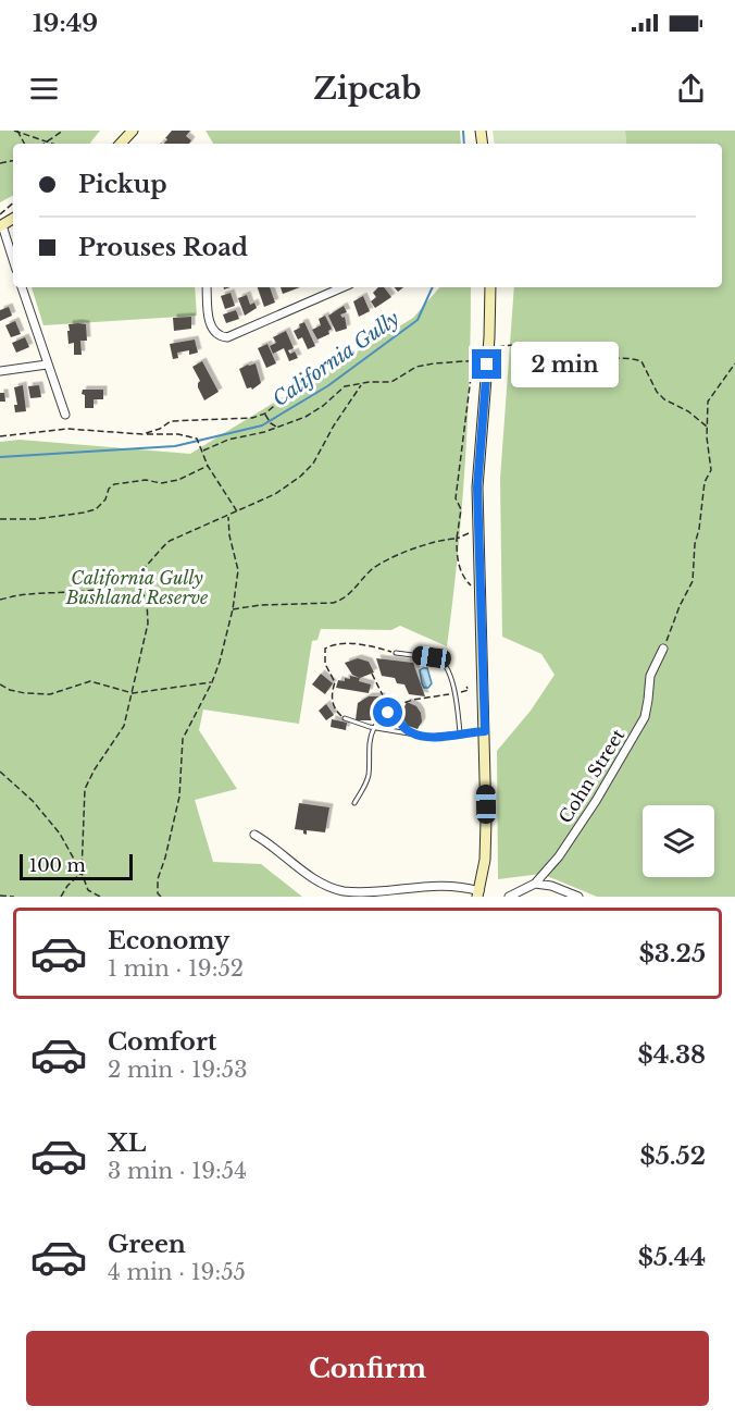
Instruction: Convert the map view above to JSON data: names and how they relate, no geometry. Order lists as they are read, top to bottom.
{
  "streets": {
    "street": ["Cohn Street"]
  },
  "water": ["California Gully"],
  "parks": ["California Gully Bushland Reserve"],
  "scale_bar": "100 m",
  "page": {
    "status": "19:49",
    "header": "Zipcab",
    "banner": ["Pickup", "Prouses Road"],
    "bubble": "2 min",
    "scale": "100 m",
    "list": [
      {
        "name": "Economy",
        "note": "1 min · 19:52",
        "value": "$3.25"
      },
      {
        "name": "Comfort",
        "note": "2 min · 19:53",
        "value": "$4.38"
      },
      {
        "name": "XL",
        "note": "3 min · 19:54",
        "value": "$5.52"
      },
      {
        "name": "Green",
        "note": "4 min · 19:55",
        "value": "$5.44"
      }
    ],
    "buttons": "Confirm"
  }
}
